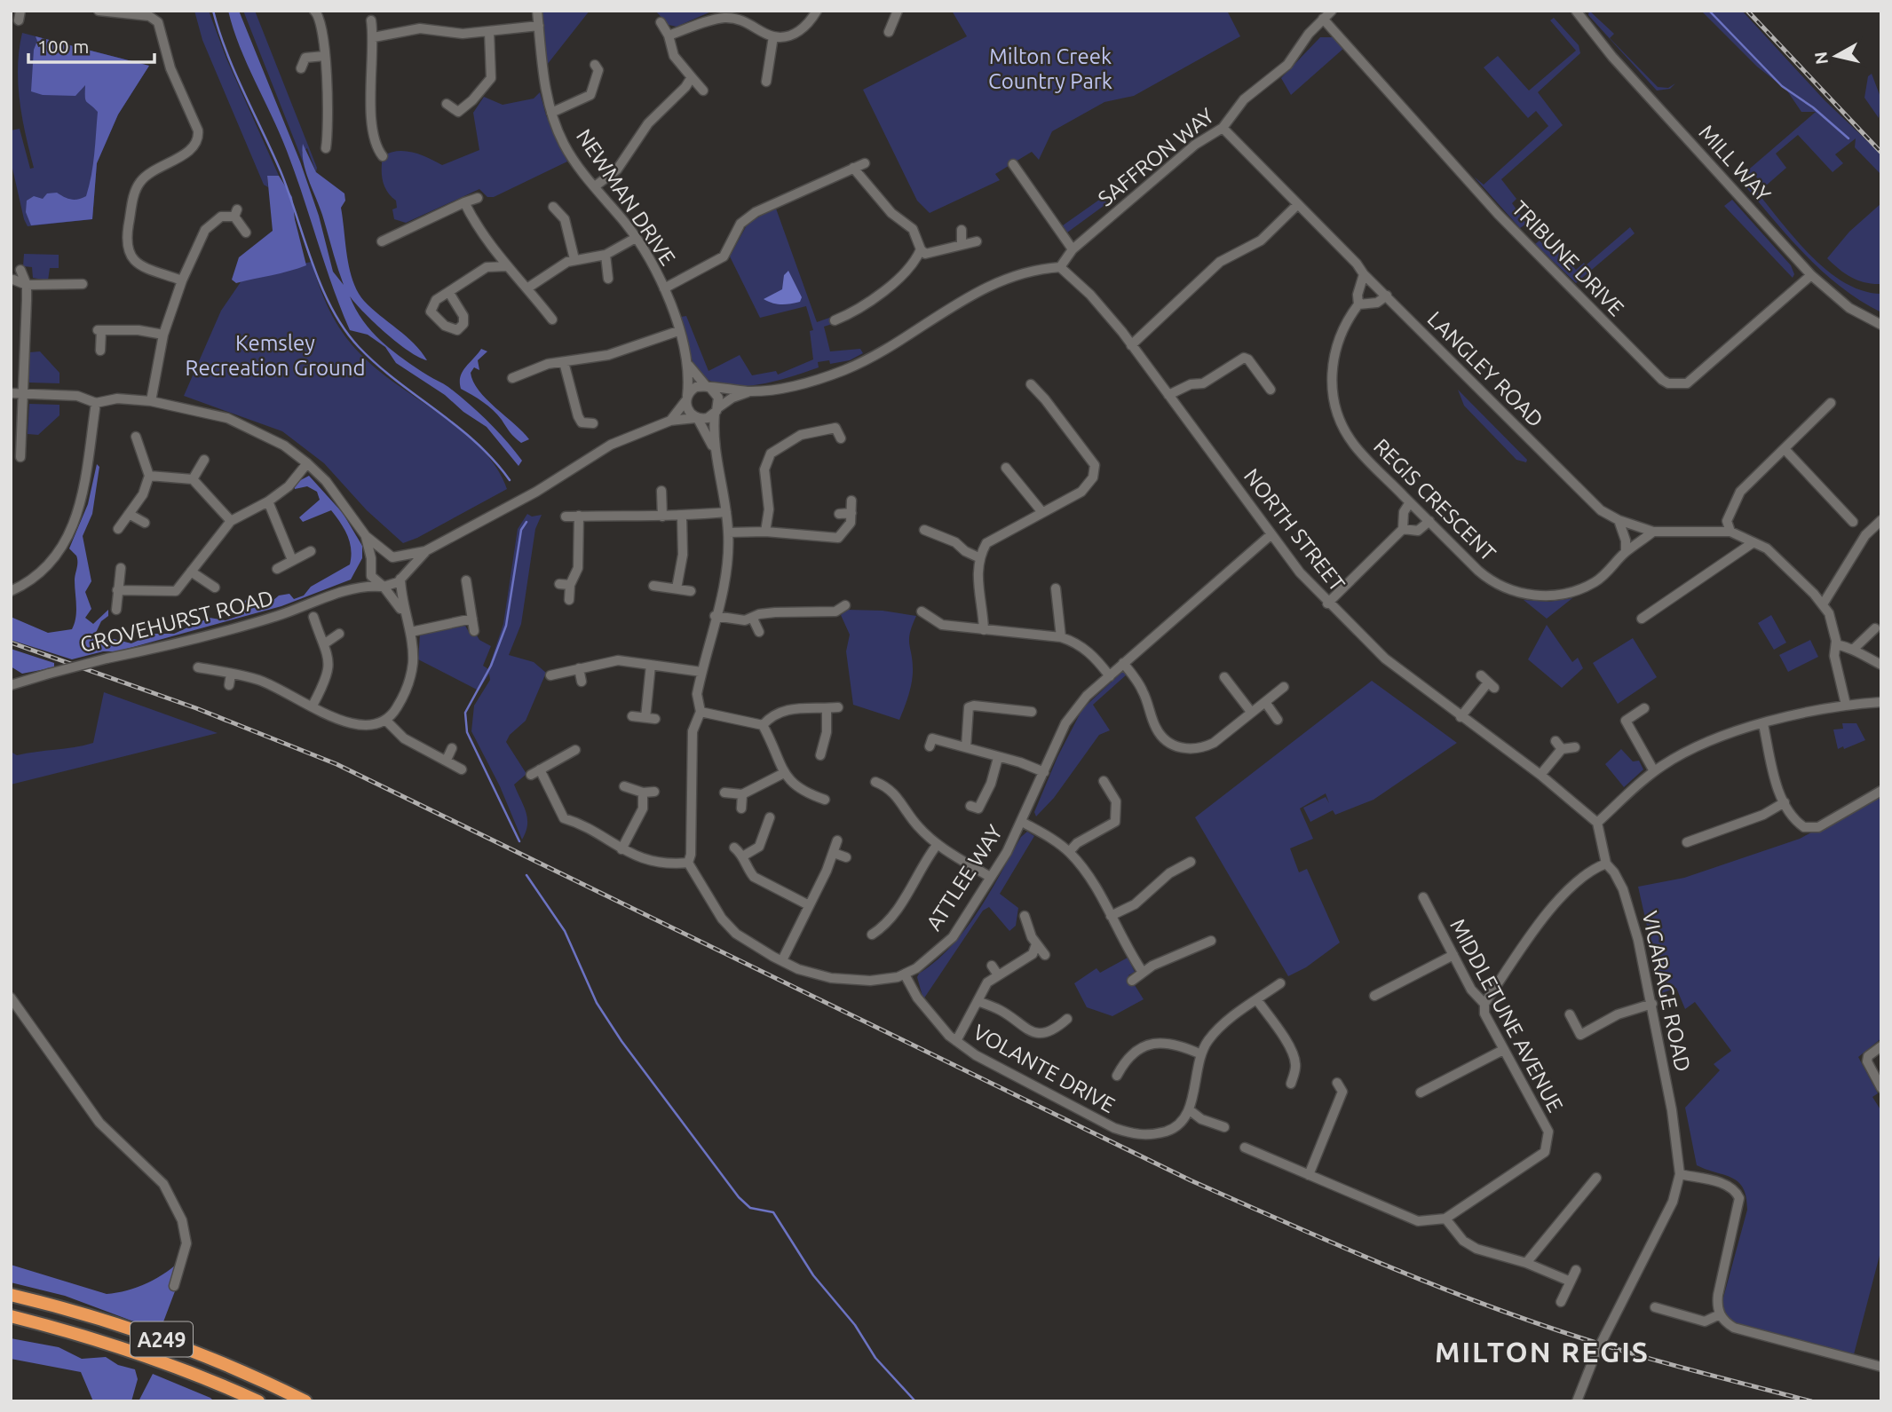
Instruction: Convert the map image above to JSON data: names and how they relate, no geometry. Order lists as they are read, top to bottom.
{
  "streets": {
    "highway": ["A249"],
    "street": [
      "SAFFRON WAY",
      "MILL WAY",
      "NEWMAN DRIVE",
      "TRIBUNE DRIVE",
      "LANGLEY ROAD",
      "REGIS CRESCENT",
      "NORTH STREET",
      "GROVEHURST ROAD",
      "ATTLEE WAY",
      "VICARAGE ROAD",
      "MIDDLETUNE AVENUE",
      "VOLANTE DRIVE"
    ]
  },
  "crossings": [
    ["SAFFRON WAY", "TRIBUNE DRIVE"],
    ["SAFFRON WAY", "LANGLEY ROAD"],
    ["SAFFRON WAY", "NORTH STREET"],
    ["MILL WAY", "TRIBUNE DRIVE"],
    ["LANGLEY ROAD", "REGIS CRESCENT"],
    ["NORTH STREET", "ATTLEE WAY"],
    ["NORTH STREET", "VICARAGE ROAD"],
    ["ATTLEE WAY", "VOLANTE DRIVE"]
  ],
  "districts": ["MILTON REGIS"],
  "parks": ["Milton Creek Country Park", "Kemsley Recreation Ground"],
  "scale_bar": "100 m",
  "north": "left"
}
